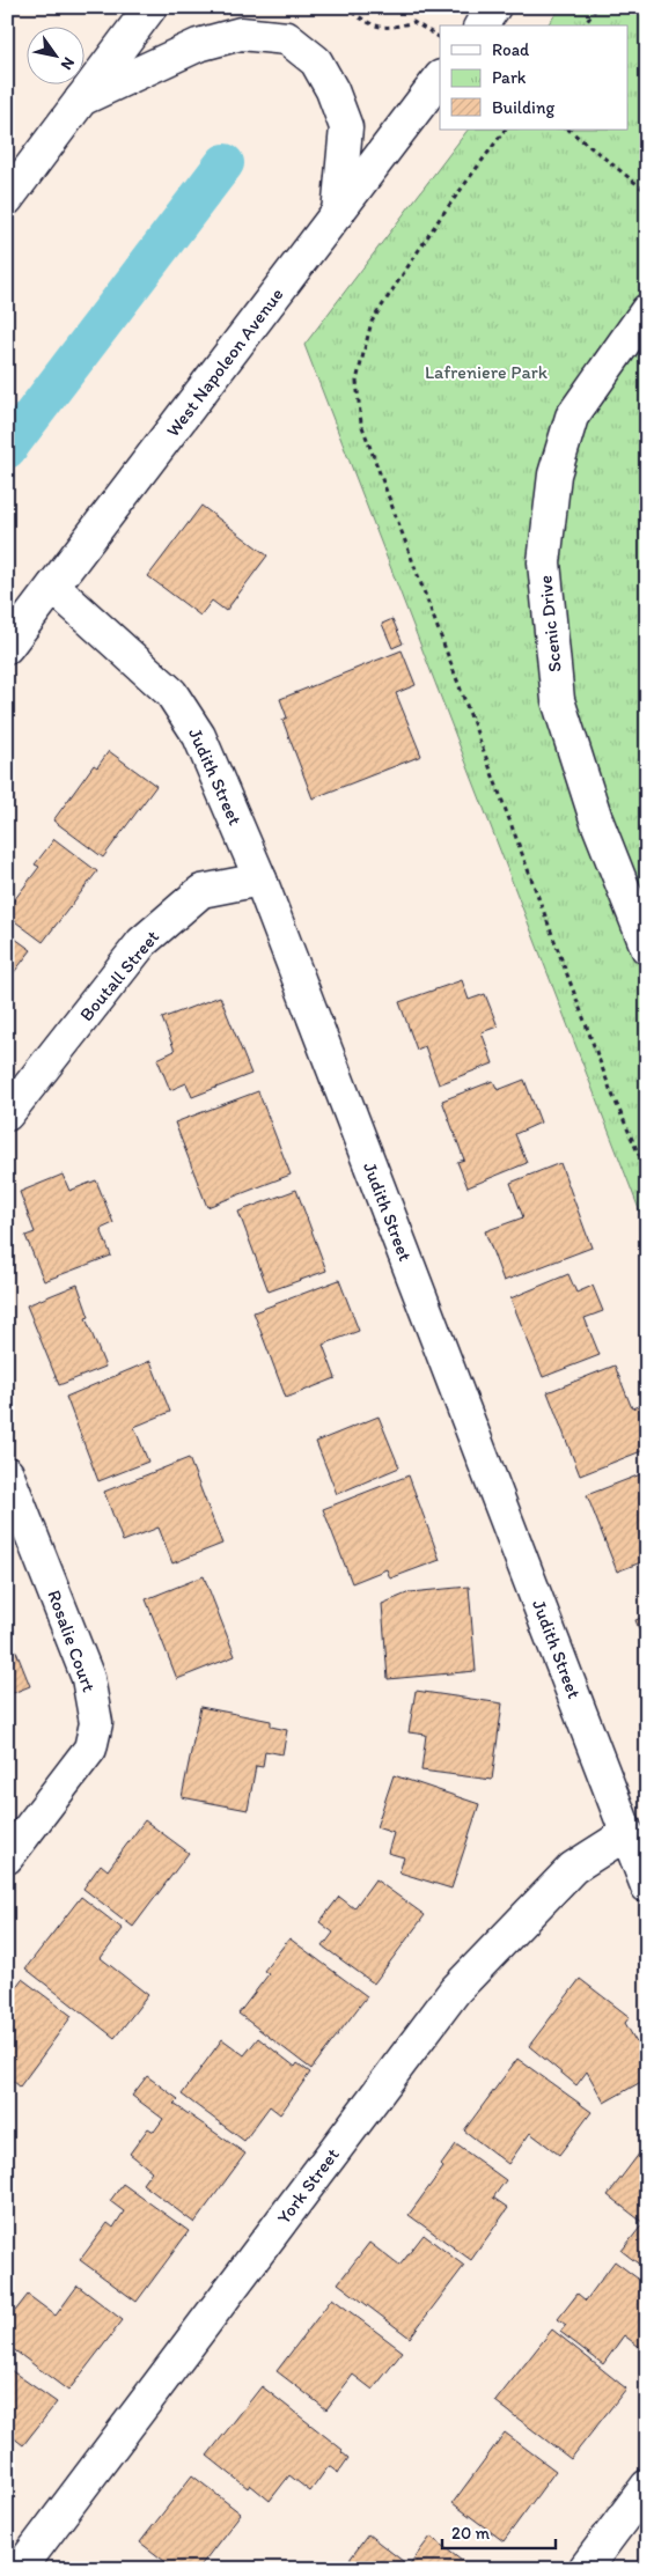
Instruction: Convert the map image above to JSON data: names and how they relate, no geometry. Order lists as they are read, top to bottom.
{
  "streets": {
    "street": [
      "West Napoleon Avenue",
      "Scenic Drive",
      "Judith Street",
      "Boutall Street",
      "Rosalie Court",
      "York Street"
    ]
  },
  "crossings": [
    ["West Napoleon Avenue", "Judith Street"],
    ["Judith Street", "Boutall Street"],
    ["Judith Street", "York Street"]
  ],
  "parks": ["Lafreniere Park"],
  "legend": ["Road", "Park", "Building"],
  "scale_bar": "20 m",
  "north": "bottom right"
}
